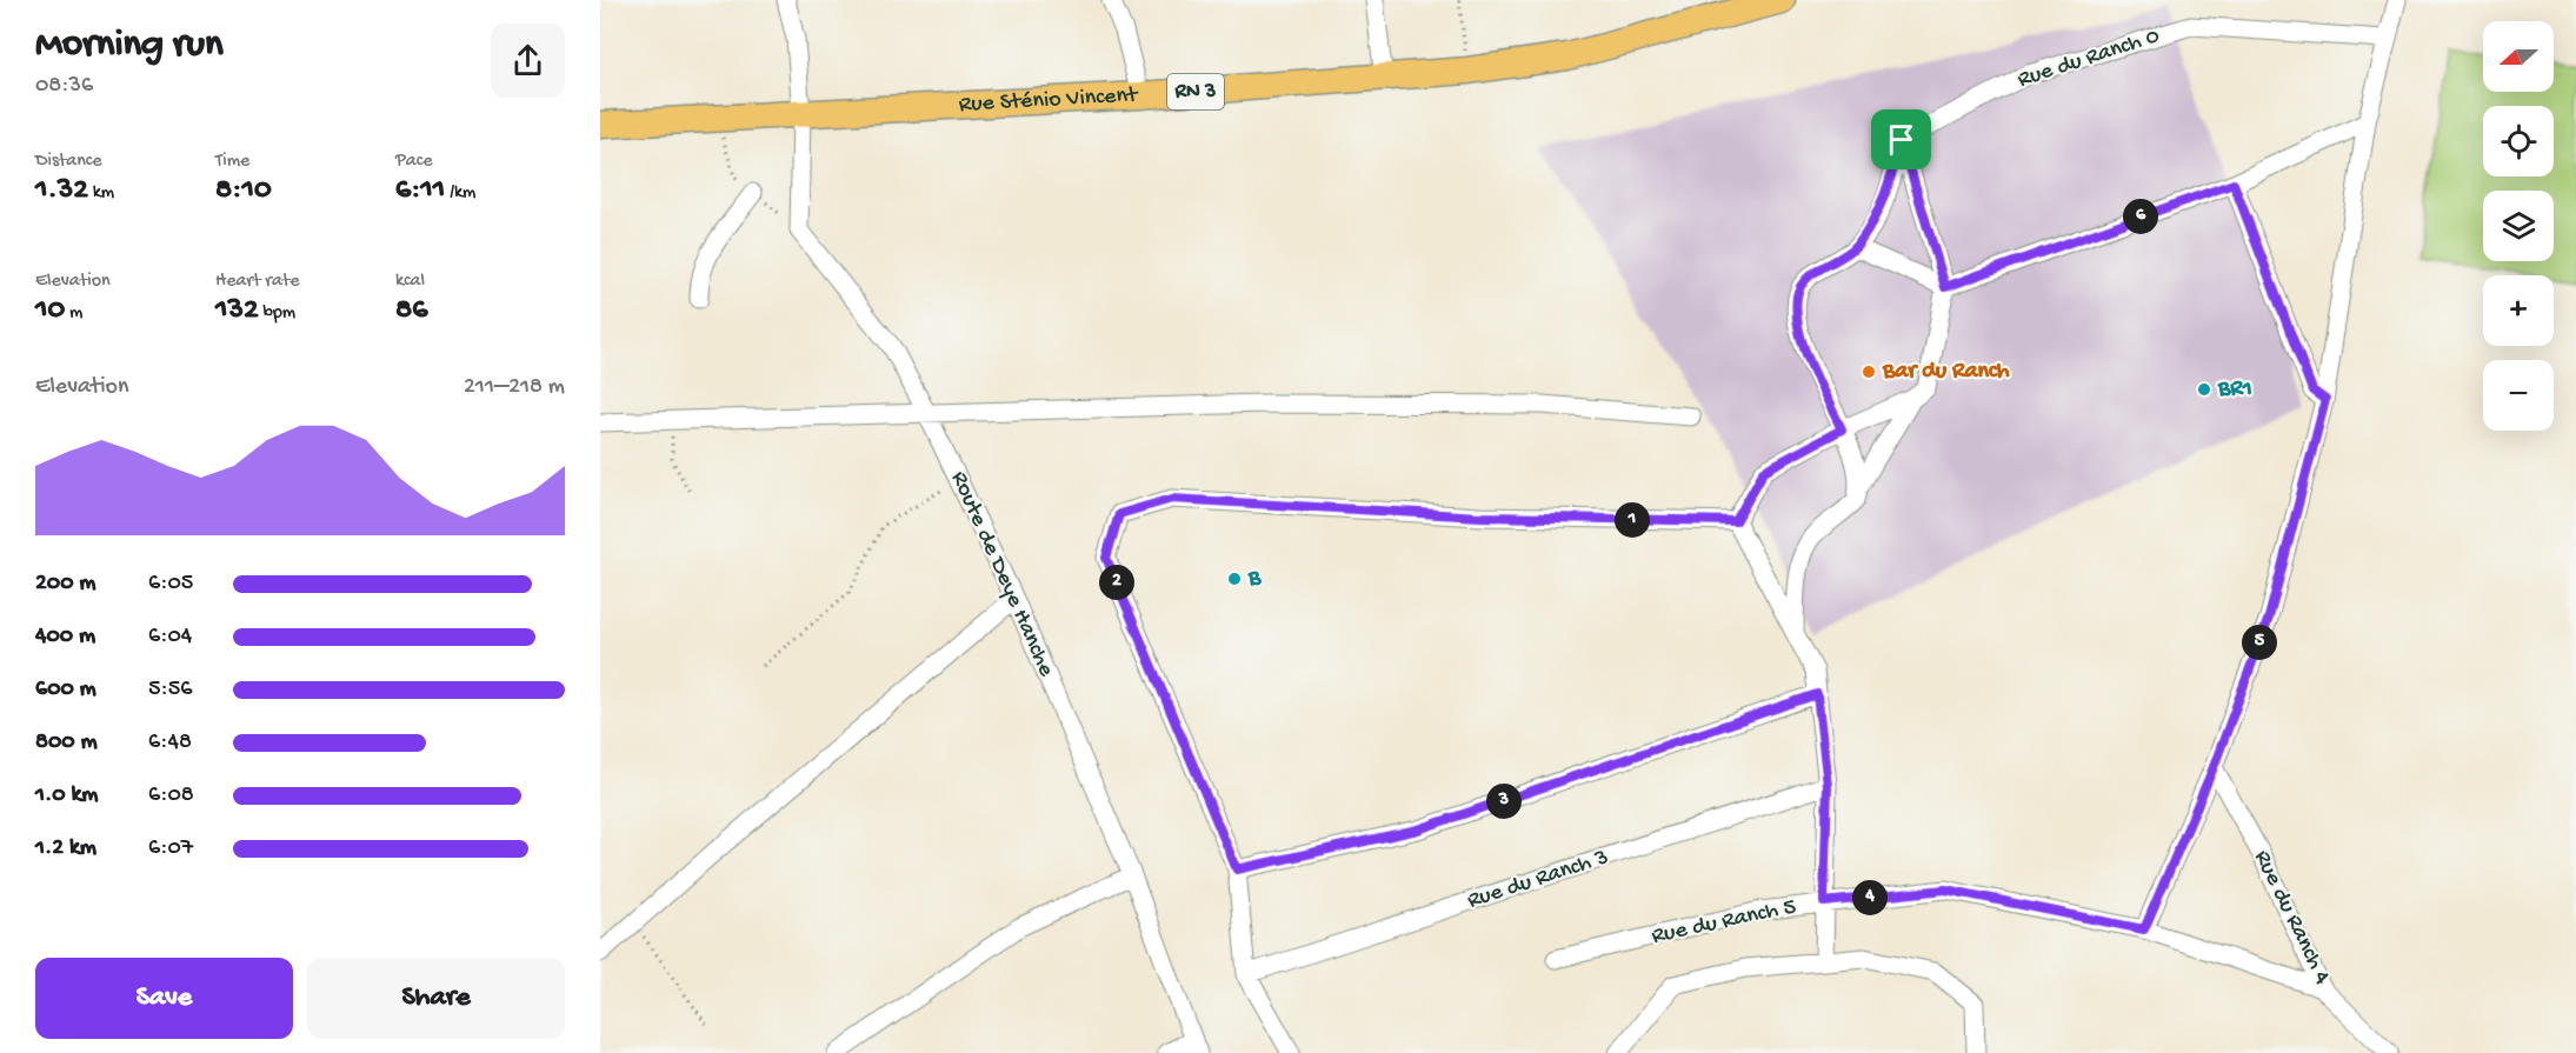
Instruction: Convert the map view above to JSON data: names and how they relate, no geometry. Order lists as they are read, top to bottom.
{
  "streets": {
    "main road": ["RN 3", "Rue Sténio Vincent"],
    "street": [
      "Rue du Ranch 0",
      "Route de Deye Hanche",
      "Rue du Ranch 3",
      "Rue du Ranch 4",
      "Rue du Ranch 5"
    ]
  },
  "crossings": [
    ["Rue Sténio Vincent", "Route de Deye Hanche"],
    ["Rue du Ranch 4", "Rue du Ranch 5"]
  ],
  "places": ["Bar du Ranch", "BR1", "B"],
  "north": "left",
  "page": {
    "heading": ["Morning run", "08:36"],
    "map_buttons": ["+", "−"],
    "stats": [
      ["Distance", "1.32 km"],
      ["Time", "8:10"],
      ["Pace", "6:11 /km"],
      ["Elevation", "10 m"],
      ["Heart rate", "132 bpm"],
      ["kcal", "86"]
    ],
    "pins": [
      "6",
      "1",
      "2",
      "5",
      "3",
      "4"
    ],
    "chart": ["Elevation", "211–218 m"],
    "list": [
      {
        "name": "200 m",
        "note": "6:05"
      },
      {
        "name": "400 m",
        "note": "6:04"
      },
      {
        "name": "600 m",
        "note": "5:56"
      },
      {
        "name": "800 m",
        "note": "6:48"
      },
      {
        "name": "1.0 km",
        "note": "6:08"
      },
      {
        "name": "1.2 km",
        "note": "6:07"
      }
    ],
    "buttons": ["Save", "Share"]
  }
}
